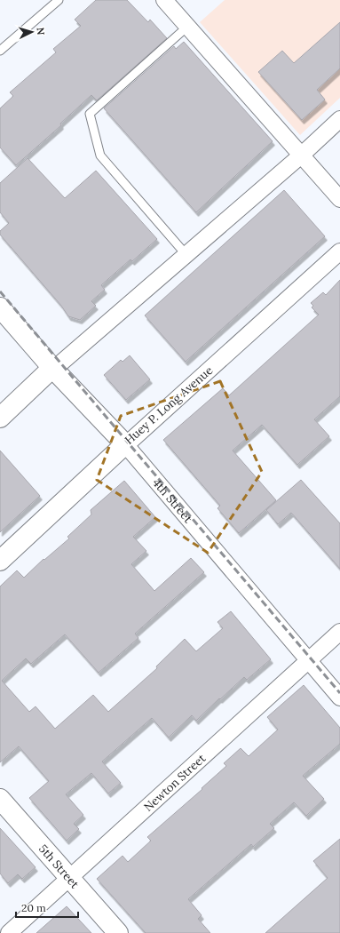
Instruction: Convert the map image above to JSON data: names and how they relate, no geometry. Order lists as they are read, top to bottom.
{
  "streets": {
    "main road": ["Huey P. Long Avenue", "4th Street", "5th Street"],
    "street": ["Newton Street"]
  },
  "crossings": [
    ["Huey P. Long Avenue", "4th Street"],
    ["4th Street", "Newton Street"],
    ["Newton Street", "5th Street"]
  ],
  "scale_bar": "20 m",
  "north": "right"
}
